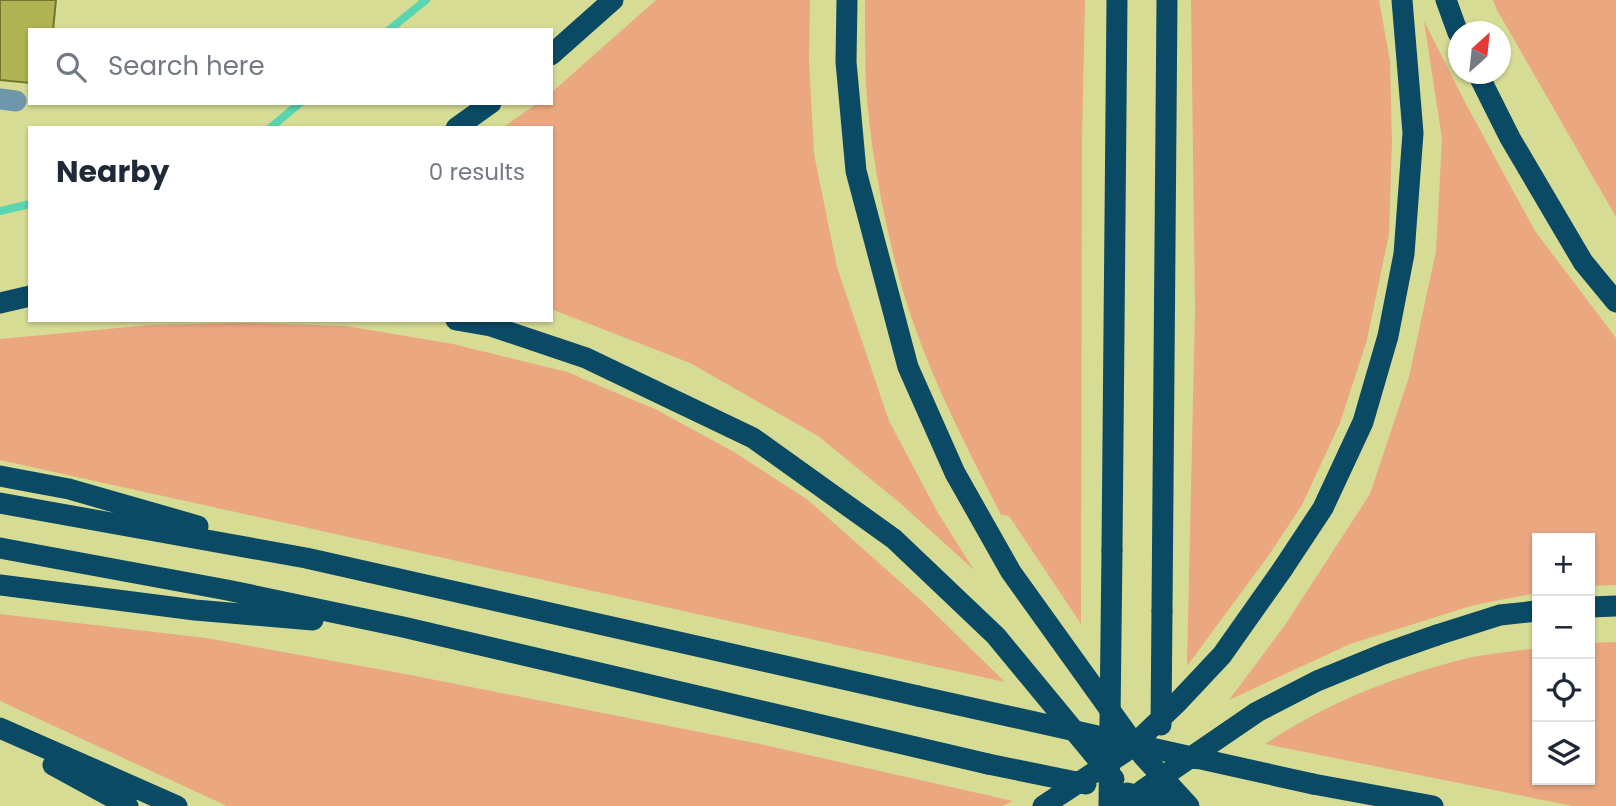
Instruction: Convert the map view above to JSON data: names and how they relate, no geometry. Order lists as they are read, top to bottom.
{
  "north": "top right",
  "page": {
    "search": "Search here",
    "heading": ["Nearby", "0 results"],
    "map_buttons": ["+", "−"]
  }
}
